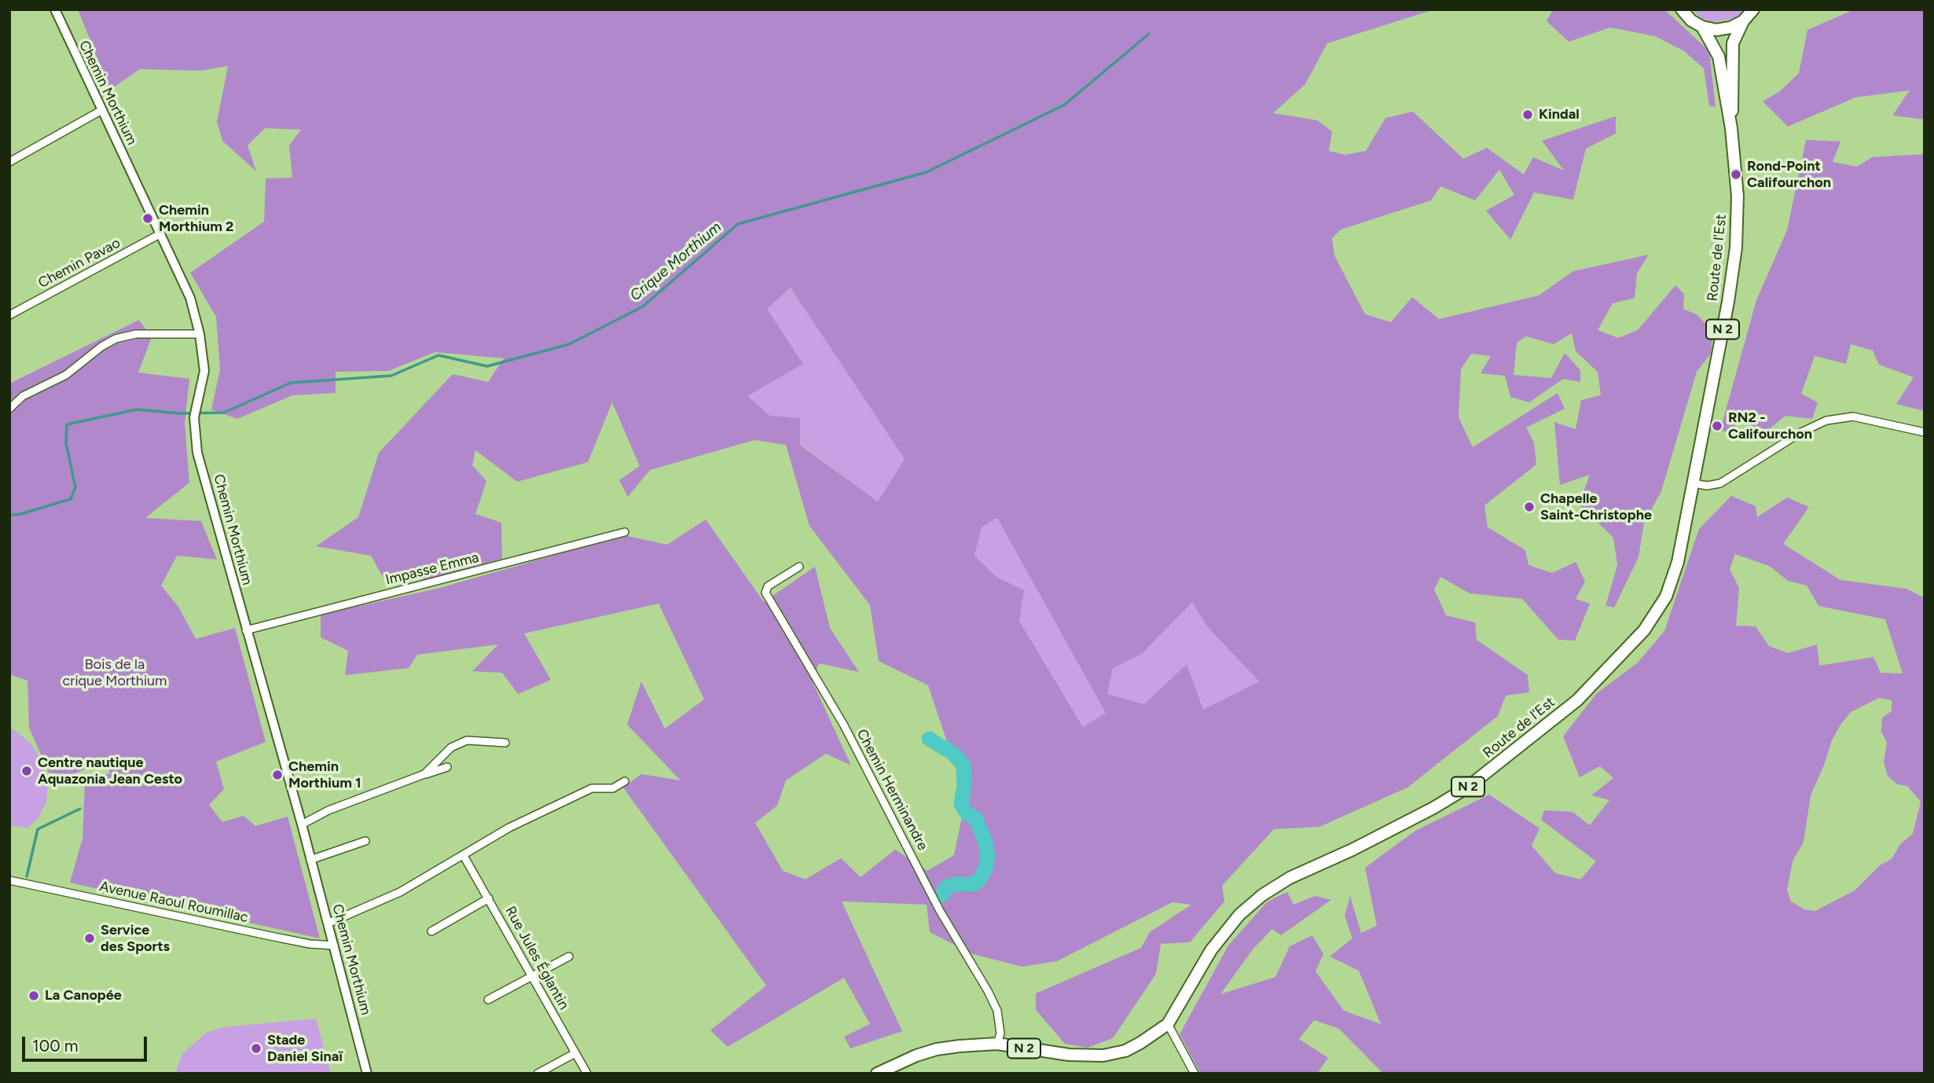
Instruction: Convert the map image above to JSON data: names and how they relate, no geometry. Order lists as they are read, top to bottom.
{
  "streets": {
    "main road": ["Route de l'Est", "N 2"],
    "street": [
      "Chemin Morthium",
      "Chemin Pavao",
      "Impasse Emma",
      "Chemin Herminandre",
      "Avenue Raoul Roumillac",
      "Rue Jules Églantin"
    ]
  },
  "crossings": [
    ["Chemin Morthium", "Chemin Pavao"],
    ["Chemin Morthium", "Impasse Emma"],
    ["Chemin Morthium", "Avenue Raoul Roumillac"],
    ["Route de l'Est", "N 2"],
    ["Route de l'Est", "Chemin Herminandre"]
  ],
  "water": ["Crique Morthium"],
  "parks": ["Bois de la crique Morthium"],
  "places": [
    "Kindal",
    "Rond-Point Califourchon",
    "Chemin Morthium 2",
    "RN2 - Califourchon",
    "Chapelle Saint-Christophe",
    "Centre nautique Aquazonia Jean Cesto",
    "Chemin Morthium 1",
    "Service des Sports",
    "La Canopée",
    "Stade Daniel Sinaï"
  ],
  "scale_bar": "100 m"
}
